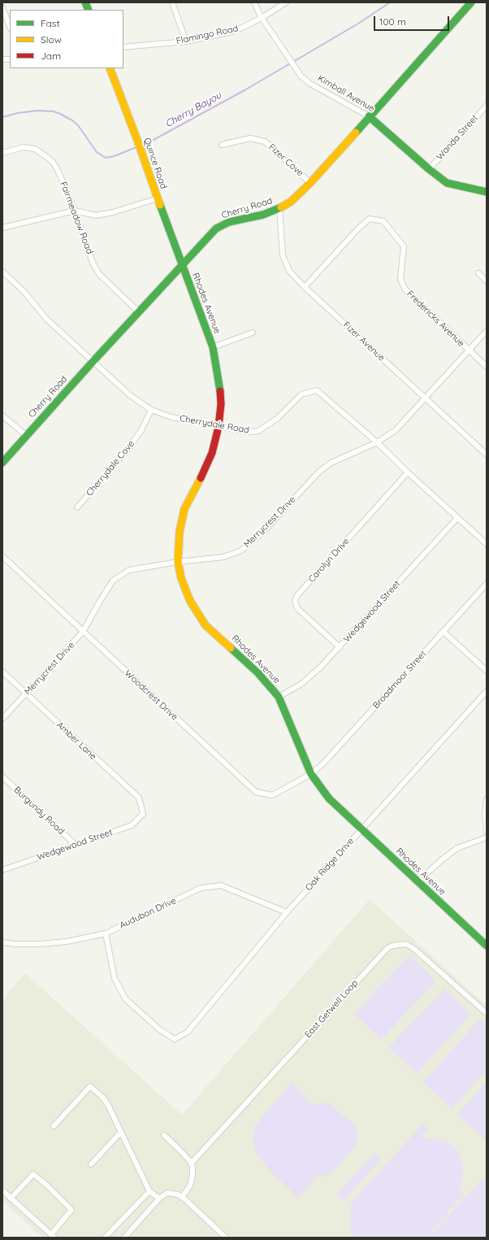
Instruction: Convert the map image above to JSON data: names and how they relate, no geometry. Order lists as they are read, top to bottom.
{
  "streets": {
    "main road": [
      "Kimball Avenue",
      "Quince Road",
      "Cherry Road",
      "Rhodes Avenue"
    ],
    "street": [
      "Flamingo Road",
      "Wanda Street",
      "Fizer Cove",
      "Fairmeadow Road",
      "Fredericks Avenue",
      "Fizer Avenue",
      "Cherrydale Road",
      "Cherrydale Cove",
      "Merrycrest Drive",
      "Carolyn Drive",
      "Wedgewood Street",
      "Broadmoor Street",
      "Woodcrest Drive",
      "Amber Lane",
      "Burgundy Road",
      "Oak Ridge Drive",
      "Audubon Drive",
      "East Getwell Loop"
    ]
  },
  "crossings": [
    ["Flamingo Road", "Kimball Avenue"],
    ["Kimball Avenue", "Wanda Street"],
    ["Kimball Avenue", "Cherry Road"],
    ["Fizer Cove", "Cherry Road"],
    ["Quince Road", "Cherry Road"],
    ["Quince Road", "Rhodes Avenue"],
    ["Cherry Road", "Fairmeadow Road"],
    ["Cherry Road", "Rhodes Avenue"],
    ["Cherry Road", "Fizer Avenue"],
    ["Cherry Road", "Cherrydale Road"],
    ["Rhodes Avenue", "Cherrydale Road"],
    ["Rhodes Avenue", "Merrycrest Drive"],
    ["Rhodes Avenue", "Wedgewood Street"],
    ["Rhodes Avenue", "Broadmoor Street"],
    ["Rhodes Avenue", "Woodcrest Drive"],
    ["Rhodes Avenue", "Oak Ridge Drive"],
    ["Fredericks Avenue", "Fizer Avenue"],
    ["Fredericks Avenue", "Merrycrest Drive"],
    ["Fizer Avenue", "Merrycrest Drive"],
    ["Cherrydale Road", "Cherrydale Cove"],
    ["Cherrydale Road", "Merrycrest Drive"],
    ["Cherrydale Road", "Carolyn Drive"],
    ["Cherrydale Road", "Wedgewood Street"],
    ["Merrycrest Drive", "Woodcrest Drive"],
    ["Merrycrest Drive", "Amber Lane"],
    ["Carolyn Drive", "Wedgewood Street"],
    ["Wedgewood Street", "Amber Lane"],
    ["Wedgewood Street", "Burgundy Road"],
    ["Broadmoor Street", "Woodcrest Drive"],
    ["Oak Ridge Drive", "Audubon Drive"]
  ],
  "water": ["Cherry Bayou"],
  "legend": ["Fast", "Slow", "Jam"],
  "scale_bar": "100 m"
}
